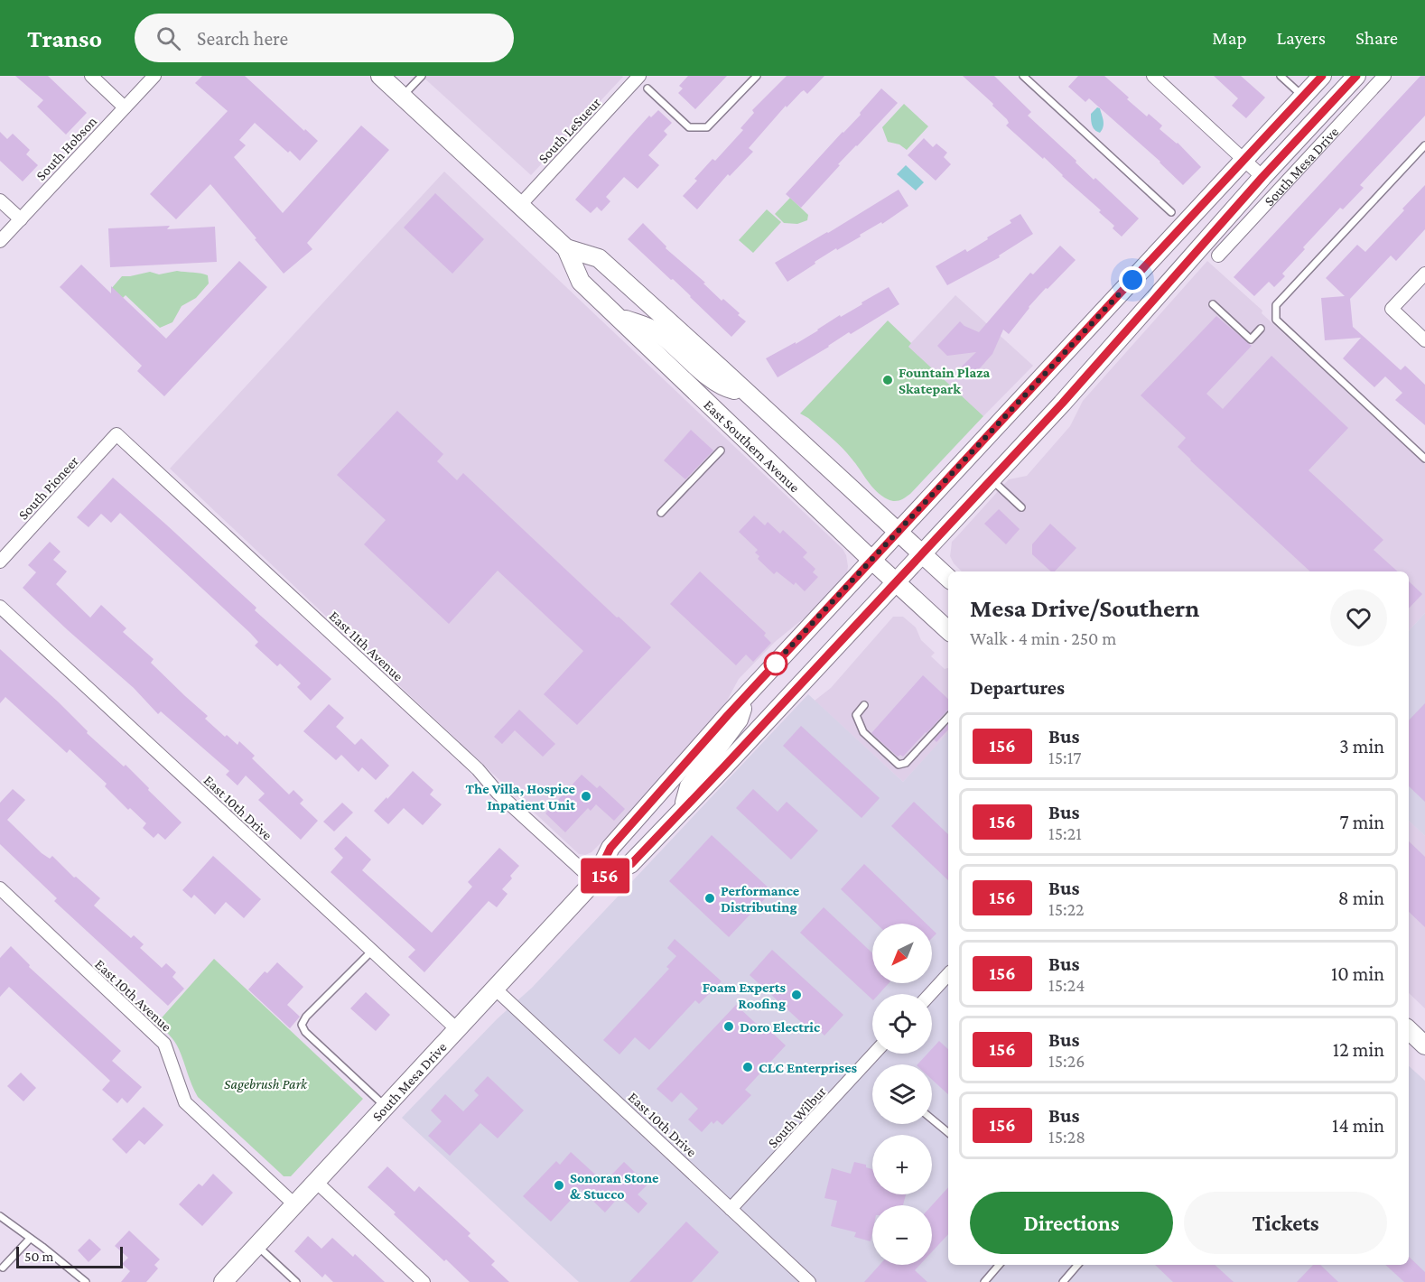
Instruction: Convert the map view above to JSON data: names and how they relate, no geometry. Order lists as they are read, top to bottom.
{
  "streets": {
    "main road": ["South Mesa Drive", "East Southern Avenue"],
    "street": [
      "South LeSueur",
      "South Hobson",
      "South Pioneer",
      "East 11th Avenue",
      "East 10th Drive",
      "East 10th Avenue",
      "South Wilbur"
    ]
  },
  "crossings": [
    ["South LeSueur", "East Southern Avenue"],
    ["South Mesa Drive", "East Southern Avenue"],
    ["South Mesa Drive", "East 11th Avenue"],
    ["South Mesa Drive", "East 10th Drive"],
    ["South Mesa Drive", "East 10th Avenue"],
    ["South Pioneer", "East 11th Avenue"],
    ["East 10th Drive", "South Wilbur"]
  ],
  "parks": ["Sagebrush Park"],
  "places": [
    "Fountain Plaza Skatepark",
    "The Villa, Hospice Inpatient Unit",
    "Performance Distributing",
    "Foam Experts Roofing",
    "Doro Electric",
    "CLC Enterprises",
    "Sonoran Stone & Stucco"
  ],
  "lines": ["bus line 156"],
  "scale_bar": "50 m",
  "north": "bottom left",
  "page": {
    "header": "Transo",
    "search": "Search here",
    "nav": ["Map", "Layers", "Share"],
    "on_map": "156",
    "heading": [
      ["Mesa Drive/Southern", "Walk · 4 min · 250 m"],
      "Departures"
    ],
    "list": [
      {
        "mark": "156",
        "name": "Bus",
        "note": "15:17",
        "value": "3 min"
      },
      {
        "mark": "156",
        "name": "Bus",
        "note": "15:21",
        "value": "7 min"
      },
      {
        "mark": "156",
        "name": "Bus",
        "note": "15:22",
        "value": "8 min"
      },
      {
        "mark": "156",
        "name": "Bus",
        "note": "15:24",
        "value": "10 min"
      },
      {
        "mark": "156",
        "name": "Bus",
        "note": "15:26",
        "value": "12 min"
      },
      {
        "mark": "156",
        "name": "Bus",
        "note": "15:28",
        "value": "14 min"
      }
    ],
    "map_buttons": ["+", "−"],
    "buttons": ["Directions", "Tickets"],
    "scale": "50 m"
  }
}
